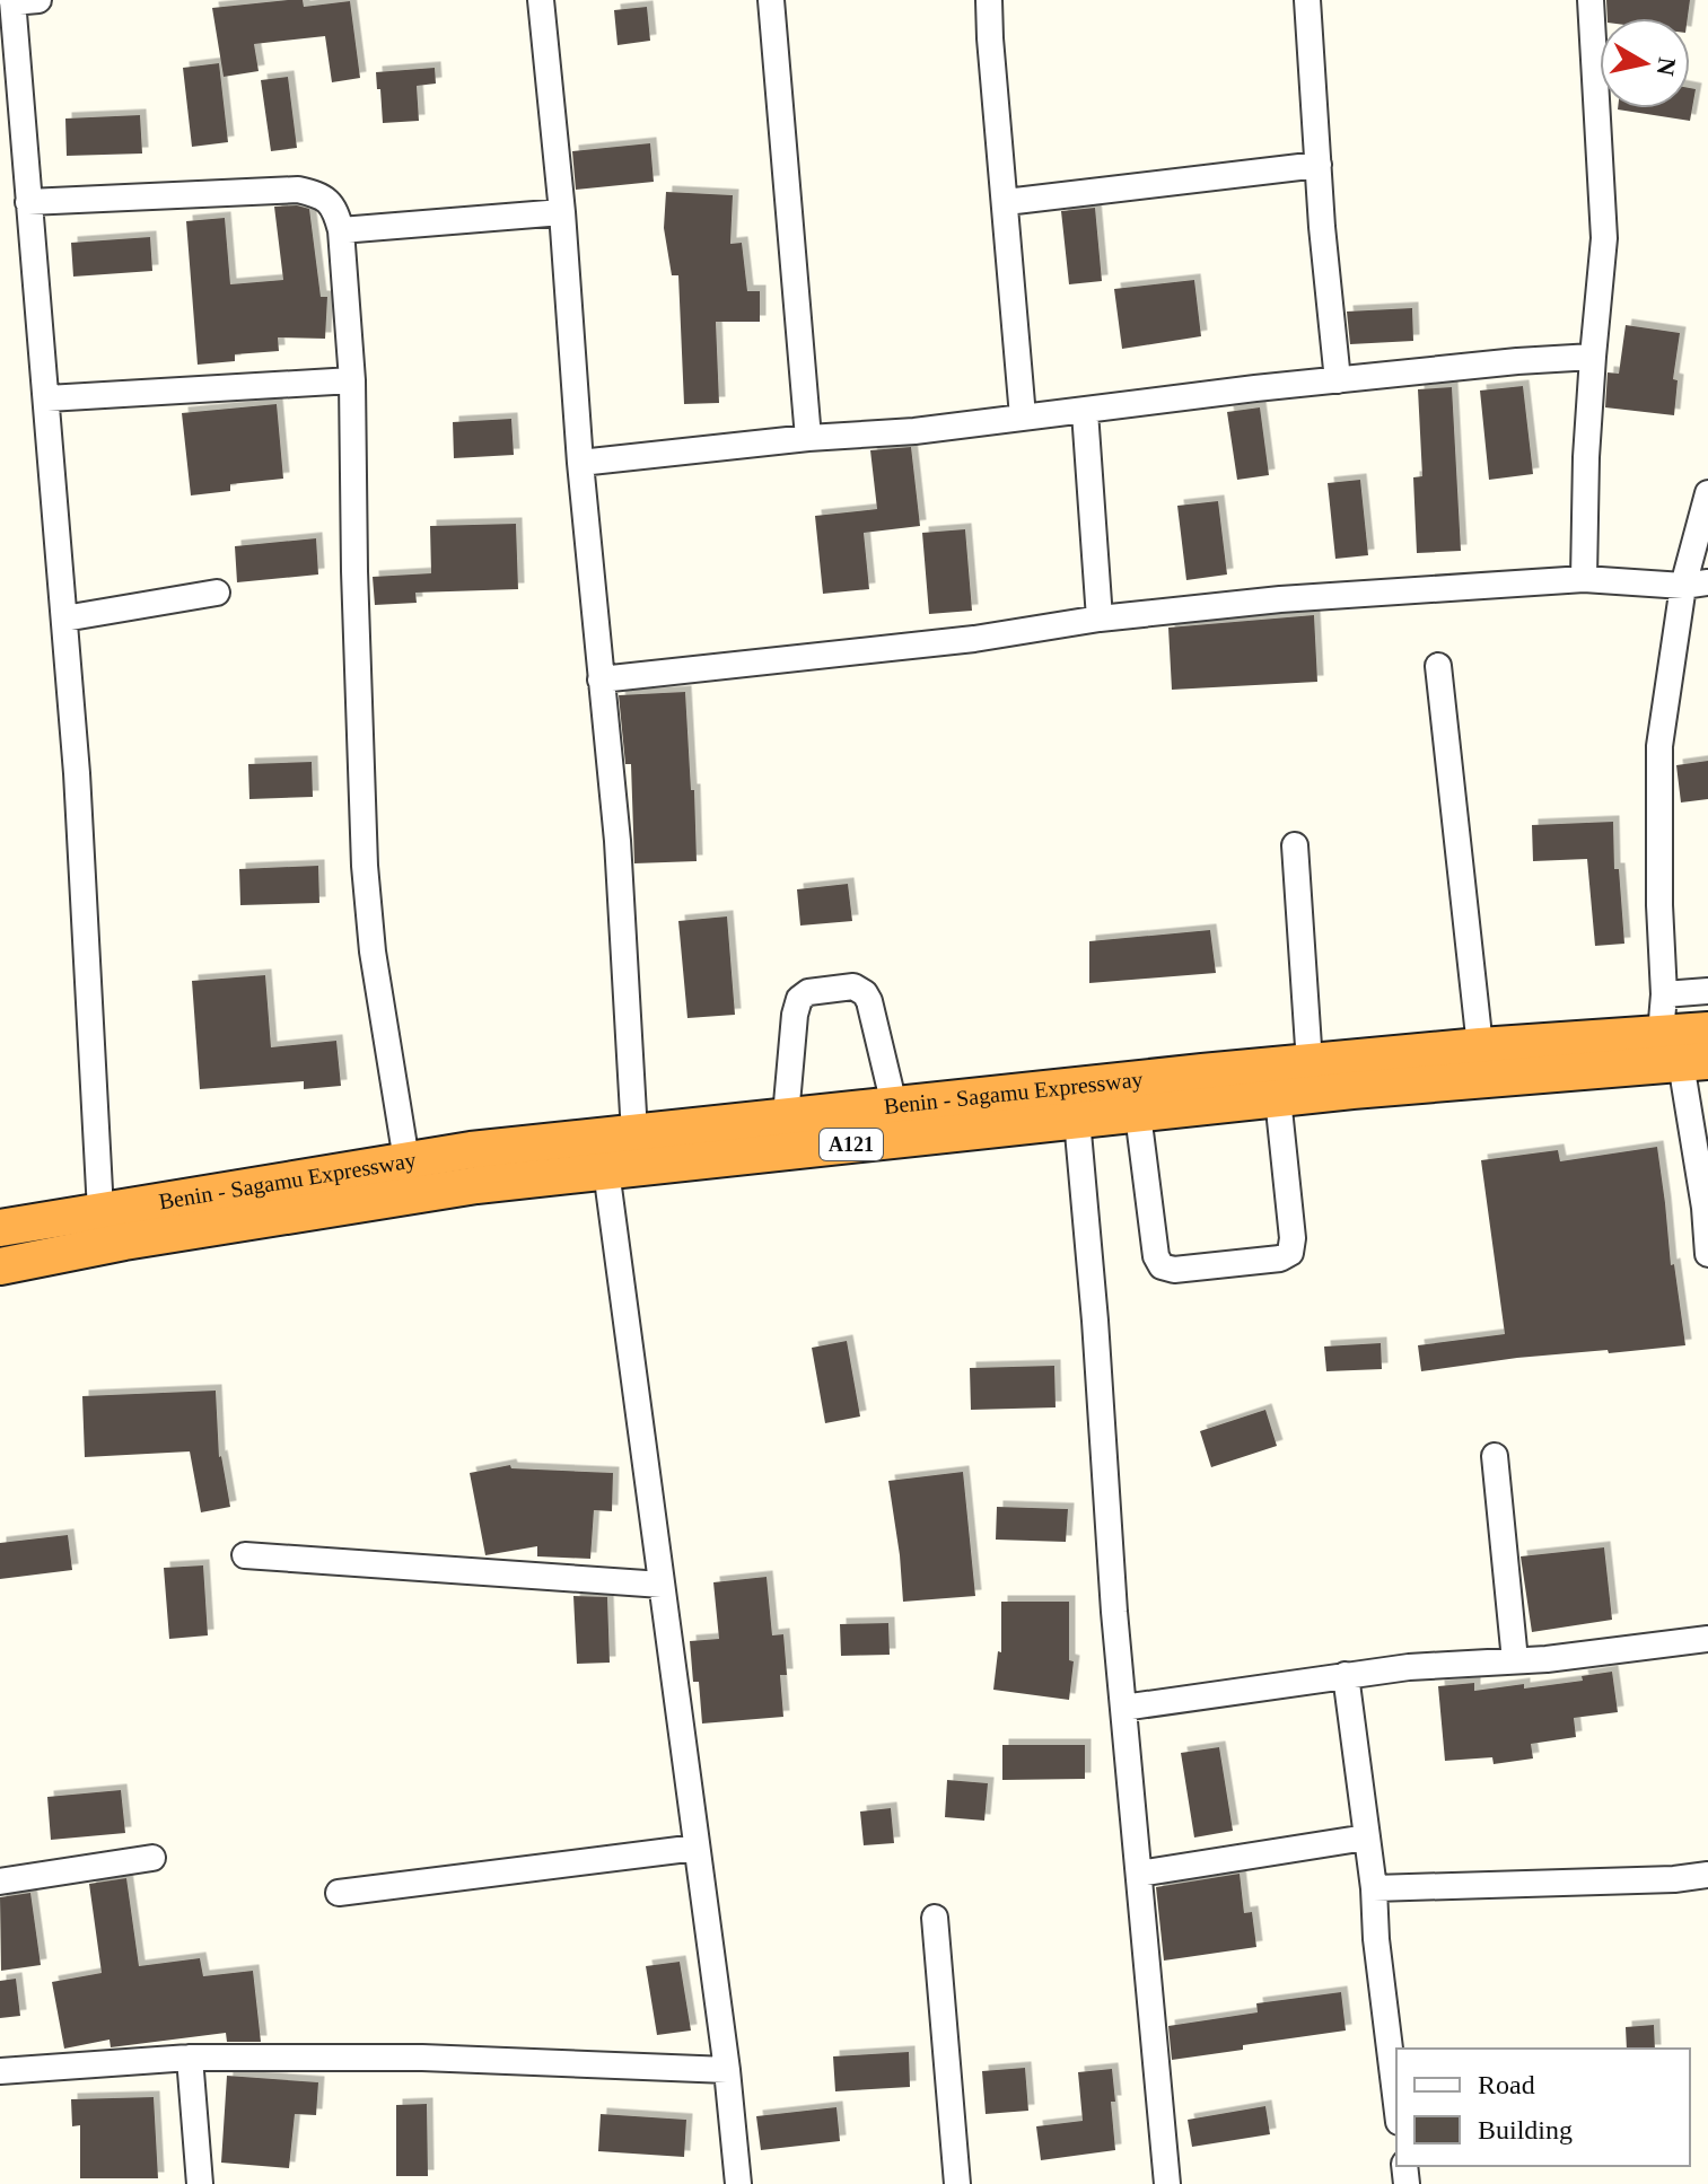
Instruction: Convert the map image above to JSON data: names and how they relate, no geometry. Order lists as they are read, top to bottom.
{
  "streets": {
    "highway": ["Benin - Sagamu Expressway", "A121"]
  },
  "crossings": [
    ["Benin - Sagamu Expressway", "A121"]
  ],
  "legend": ["Road", "Building"],
  "north": "right"
}
